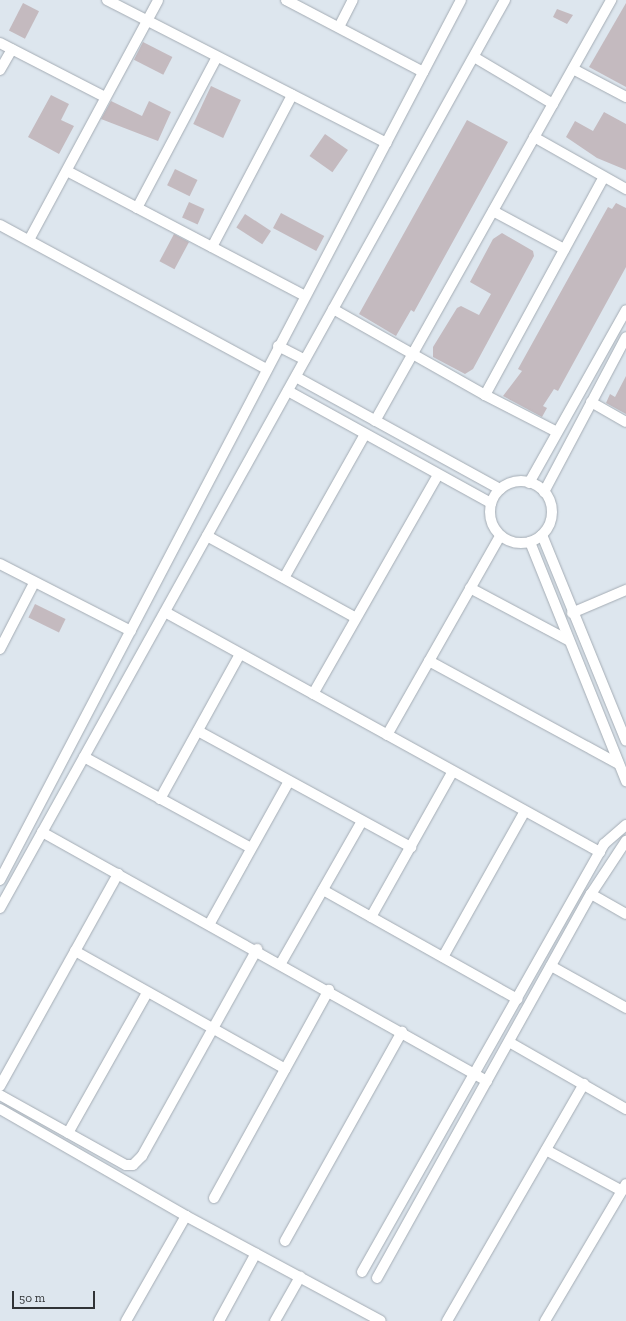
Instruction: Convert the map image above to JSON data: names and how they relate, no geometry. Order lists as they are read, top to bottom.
{
  "scale_bar": "50 m"
}
